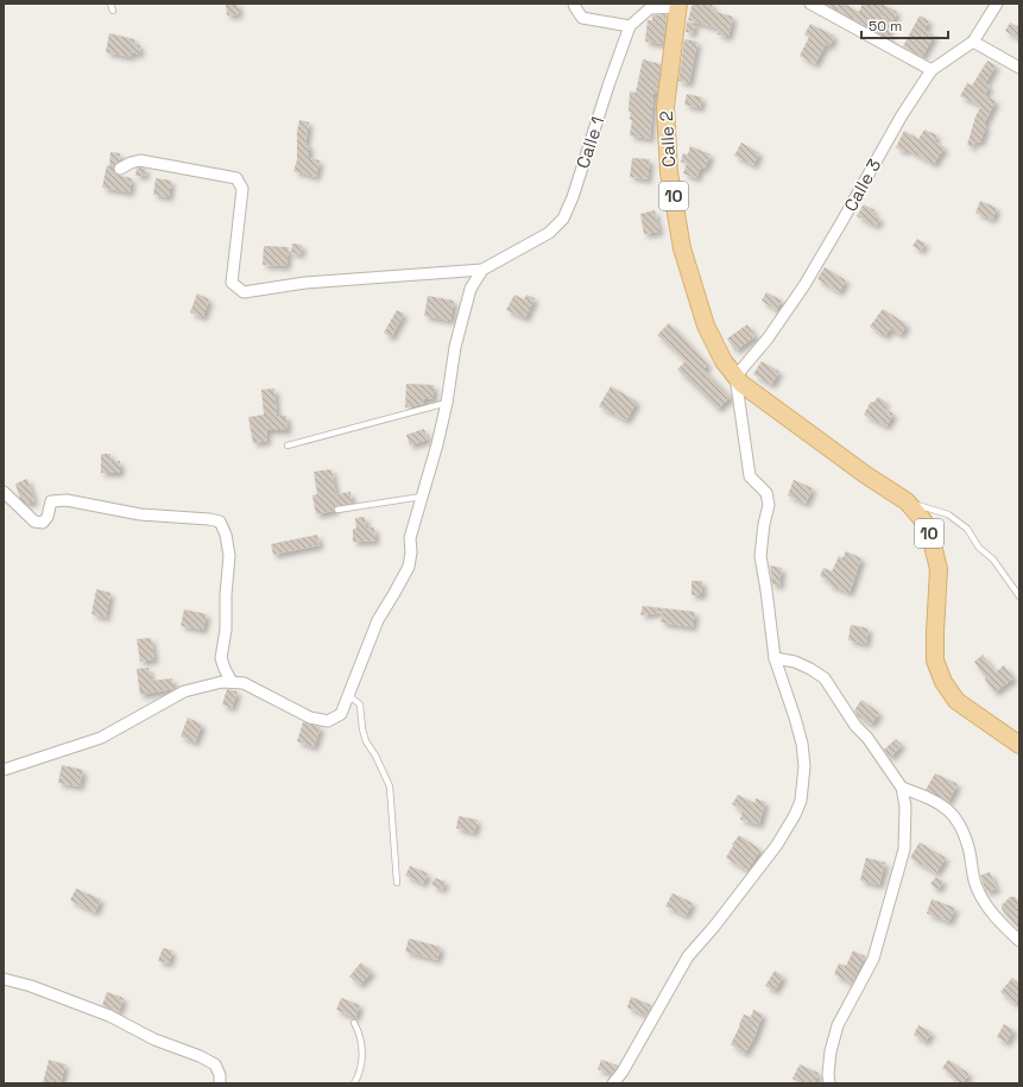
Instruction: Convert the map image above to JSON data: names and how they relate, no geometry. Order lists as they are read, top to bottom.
{
  "streets": {
    "main road": ["Calle 2", "10"],
    "street": ["Calle 1", "Calle 3"]
  },
  "crossings": [
    ["Calle 2", "Calle 3"],
    ["Calle 2", "10"],
    ["Calle 3", "10"]
  ],
  "scale_bar": "50 m"
}
